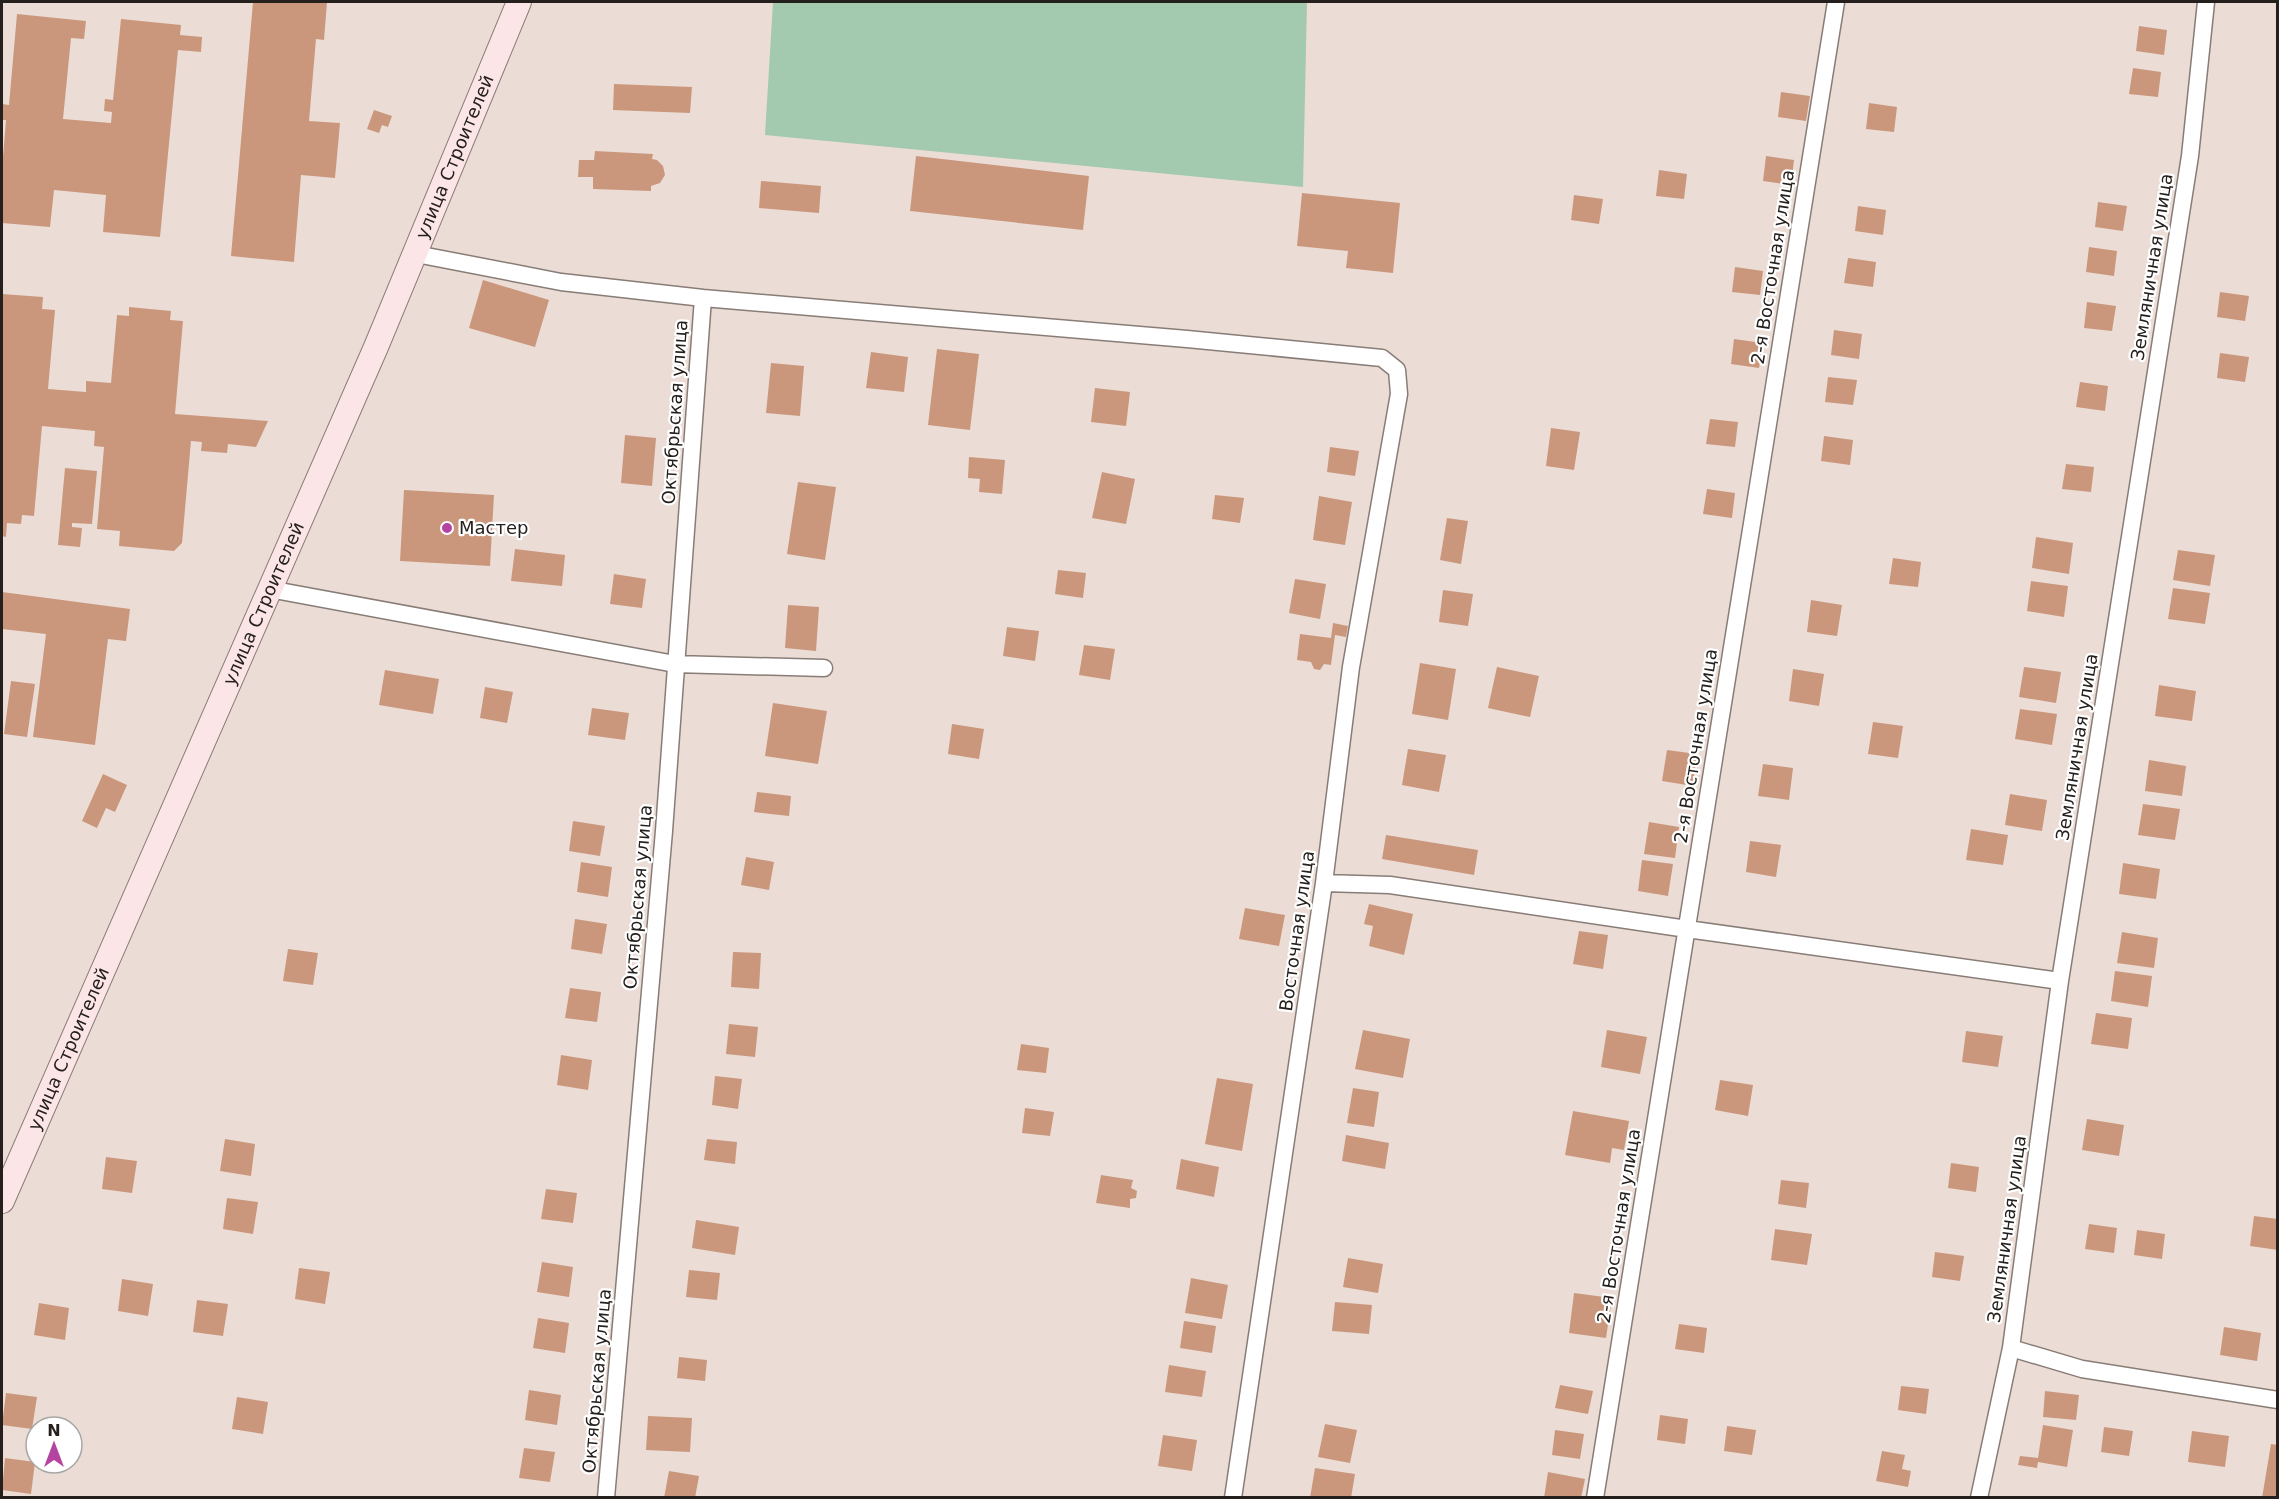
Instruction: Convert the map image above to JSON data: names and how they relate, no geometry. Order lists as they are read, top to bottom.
{
  "streets": {
    "main road": ["улица Строителей"],
    "street": [
      "2-я Восточная улица",
      "Земляничная улица",
      "Октябрьская улица",
      "Восточная улица"
    ]
  },
  "crossings": [
    ["Октябрьская улица", "Восточная улица"]
  ],
  "places": ["Мастер"],
  "north": "top"
}
